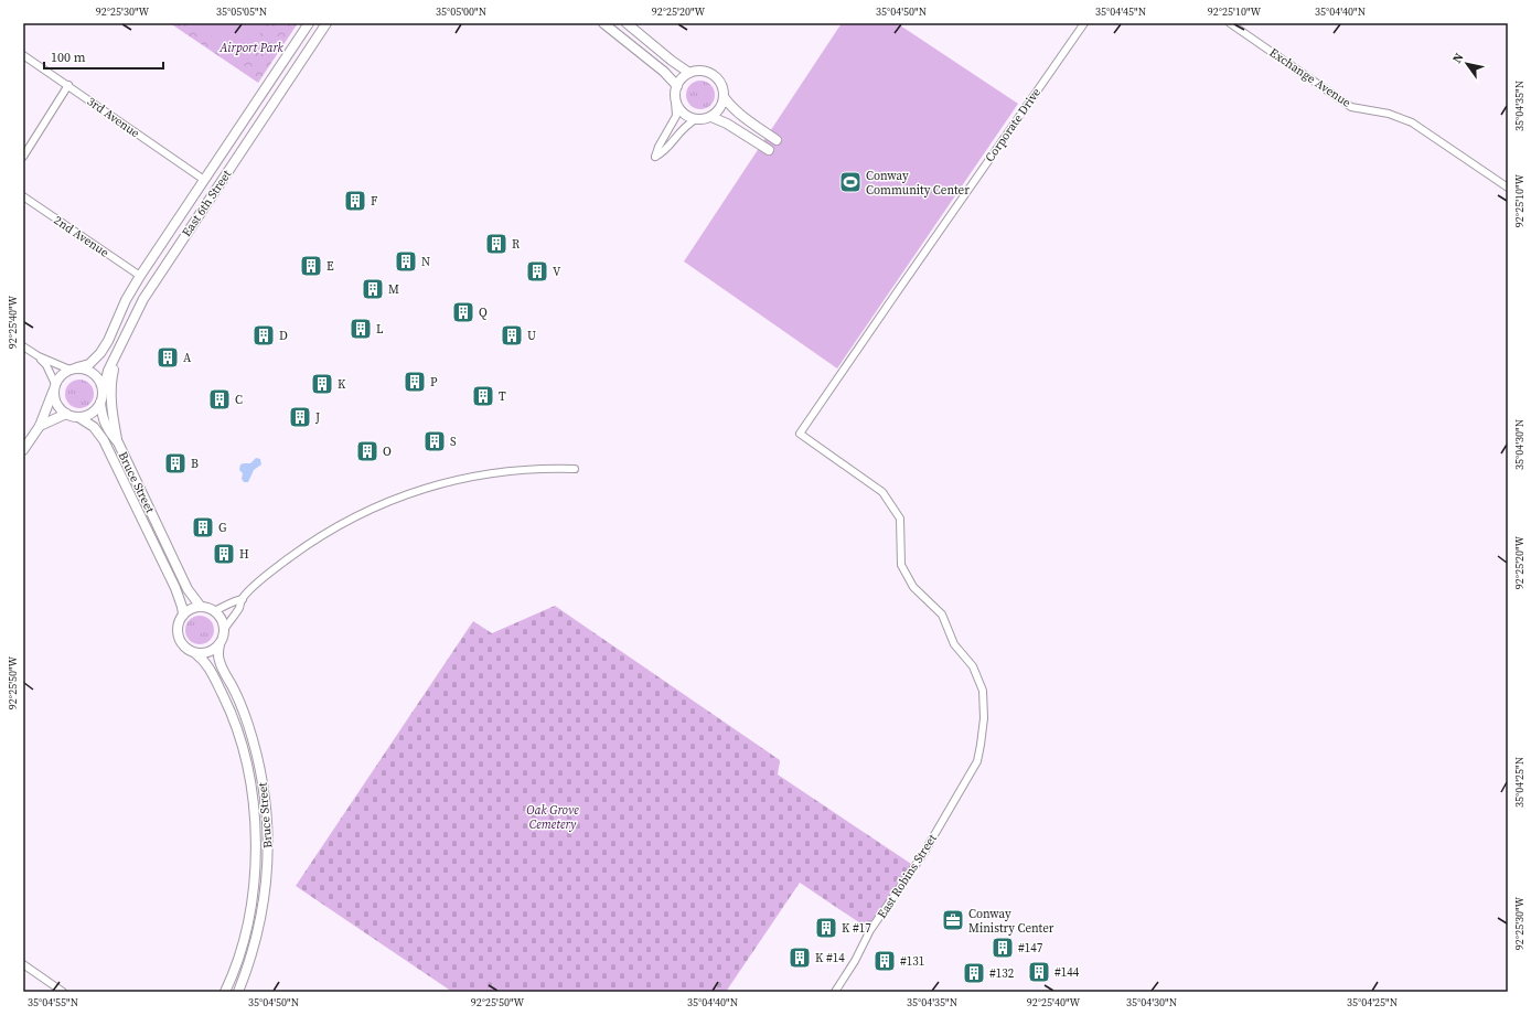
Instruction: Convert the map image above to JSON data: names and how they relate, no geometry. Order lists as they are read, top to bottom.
{
  "streets": {
    "street": [
      "Exchange Avenue",
      "3rd Avenue",
      "Corporate Drive",
      "East 6th Street",
      "2nd Avenue",
      "Bruce Street",
      "East Robins Street"
    ]
  },
  "crossings": [
    ["3rd Avenue", "East 6th Street"],
    ["Corporate Drive", "East Robins Street"],
    ["East 6th Street", "2nd Avenue"],
    ["East 6th Street", "Bruce Street"]
  ],
  "parks": ["Airport Park", "Oak Grove Cemetery"],
  "places": {
    "sports": ["Conway Community Center"],
    "building": [
      "F",
      "R",
      "N",
      "E",
      "V",
      "M",
      "Q",
      "L",
      "D",
      "U",
      "A",
      "P",
      "K",
      "T",
      "C",
      "J",
      "S",
      "O",
      "B",
      "G",
      "H",
      "K #17",
      "#147",
      "K #14",
      "#131",
      "#144",
      "#132"
    ],
    "office": ["Conway Ministry Center"]
  },
  "scale_bar": "100 m",
  "north": "top left",
  "coordinates": [
    "92°25'30\"W",
    "35°05'05\"N",
    "35°05'00\"N",
    "92°25'20\"W",
    "35°04'50\"N",
    "35°04'45\"N",
    "92°25'10\"W",
    "35°04'40\"N",
    "35°04'35\"N",
    "92°25'40\"W",
    "35°04'30\"N",
    "92°25'50\"W",
    "35°04'25\"N",
    "35°04'55\"N"
  ]
}
